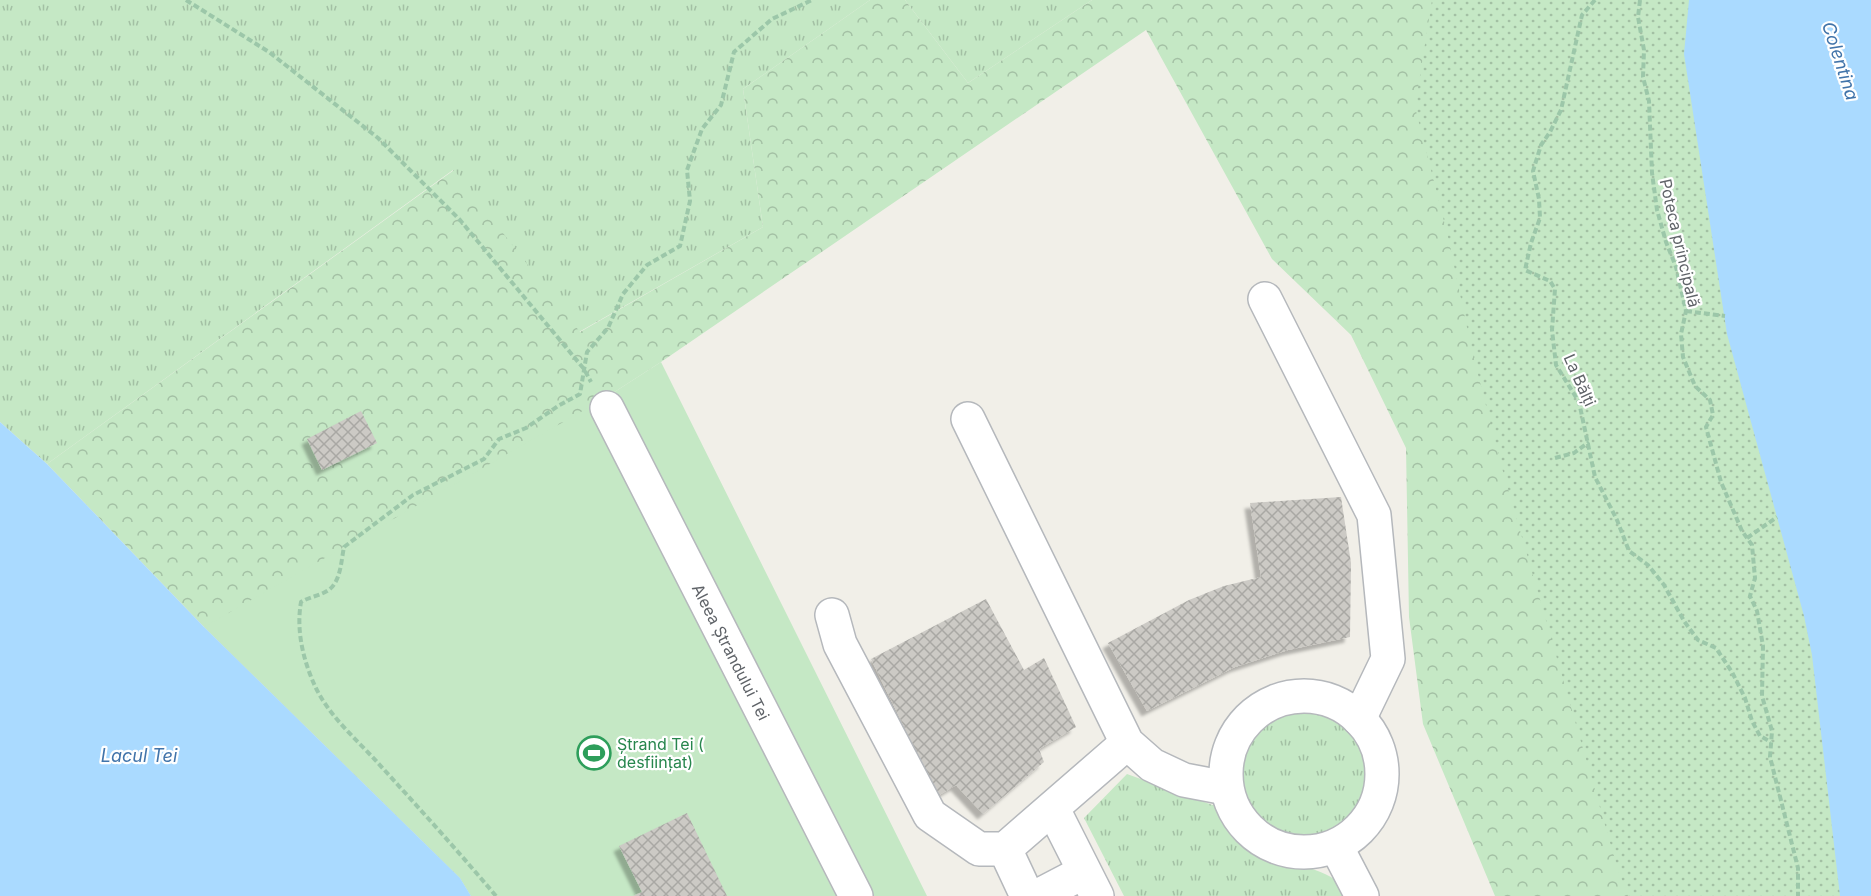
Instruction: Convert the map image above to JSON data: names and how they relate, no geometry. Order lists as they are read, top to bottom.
{
  "streets": {
    "street": ["Aleea Ștrandului Tei"],
    "path": ["Poteca principală", "La Bălți"]
  },
  "crossings": [
    ["Poteca principală", "La Bălți"]
  ],
  "water": ["Colentina", "Lacul Tei"],
  "places": {
    "sports": ["Ștrand Tei ( desființat)"]
  }
}
